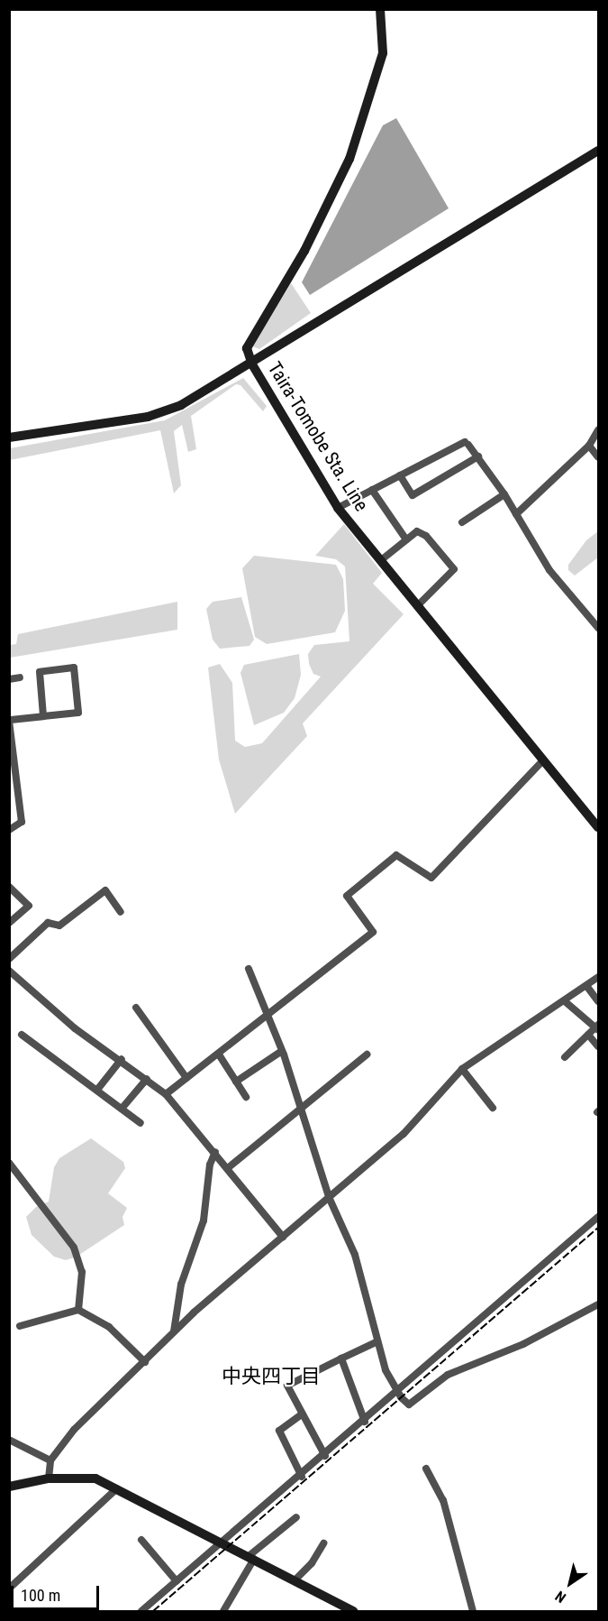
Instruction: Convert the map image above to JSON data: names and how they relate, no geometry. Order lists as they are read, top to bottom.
{
  "streets": {
    "street": ["Taira-Tomobe Sta. Line"]
  },
  "districts": ["中央四丁目"],
  "scale_bar": "100 m",
  "north": "bottom left"
}
